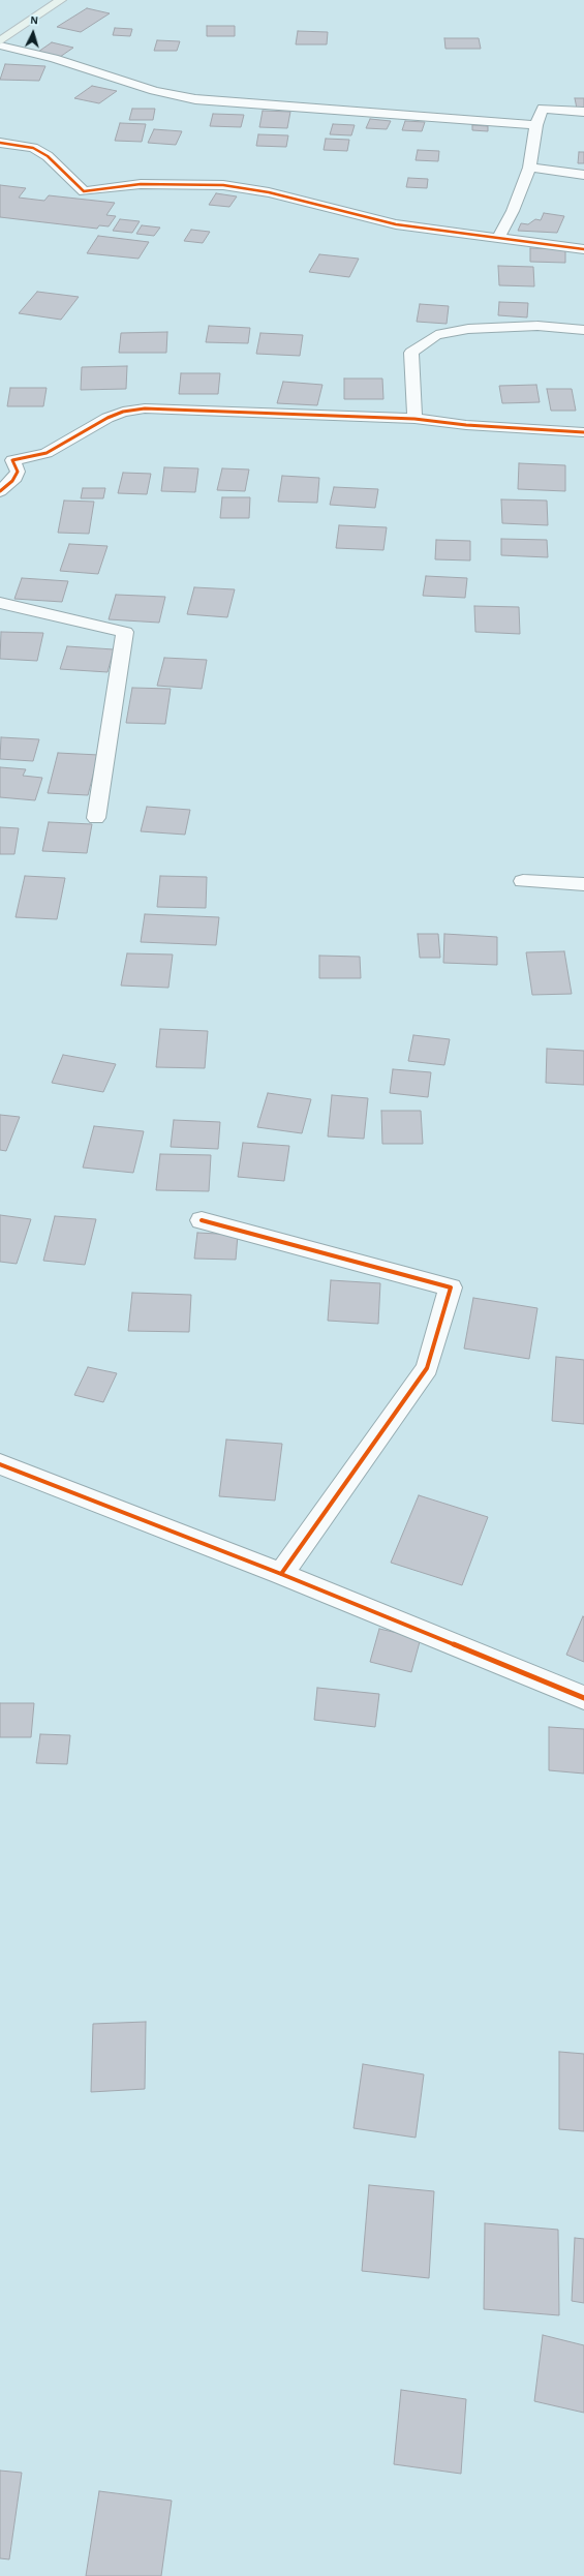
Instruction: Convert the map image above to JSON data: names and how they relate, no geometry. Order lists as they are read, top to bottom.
{
  "north": "top"
}
